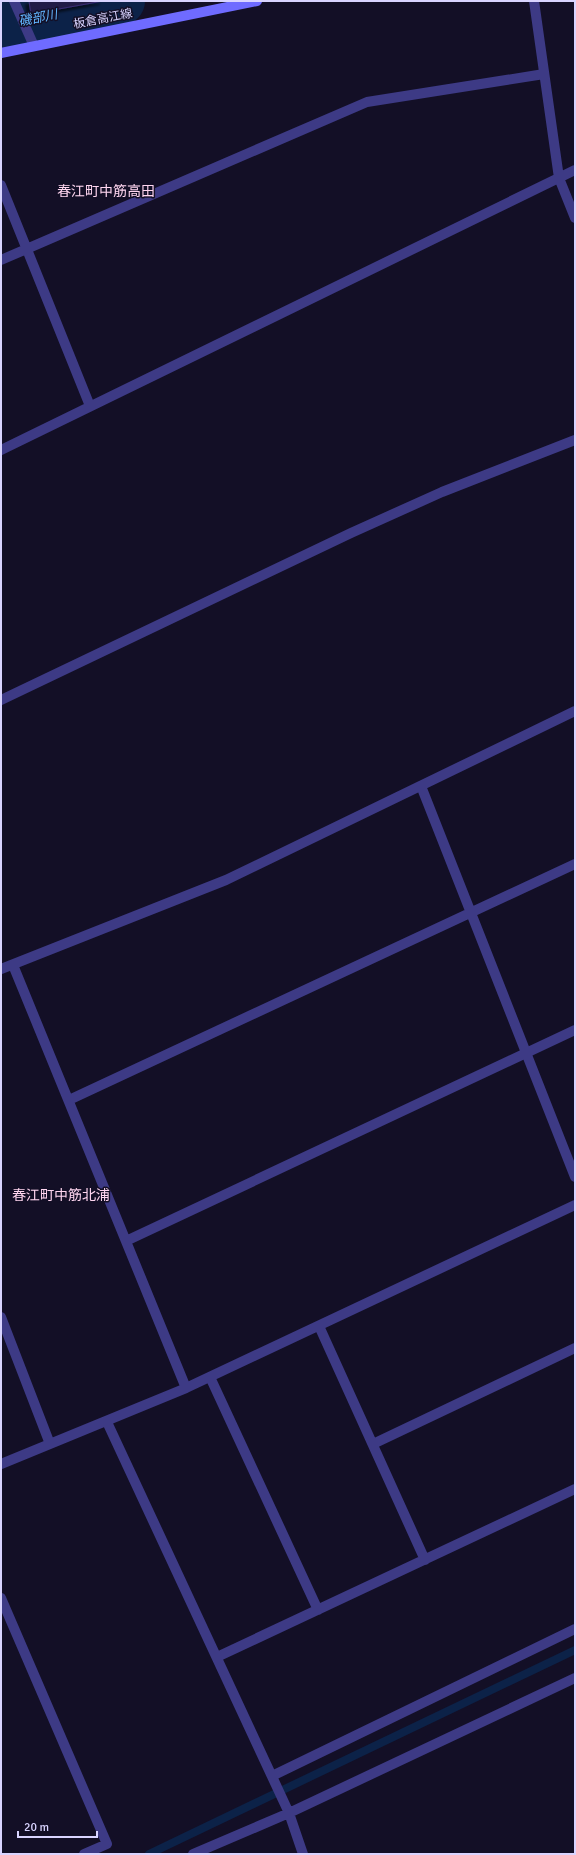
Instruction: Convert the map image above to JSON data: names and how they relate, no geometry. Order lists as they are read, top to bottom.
{
  "streets": {
    "main road": ["板倉高江線"]
  },
  "districts": ["春江町中筋高田", "春江町中筋北浦"],
  "water": ["磯部川"],
  "scale_bar": "20 m"
}
